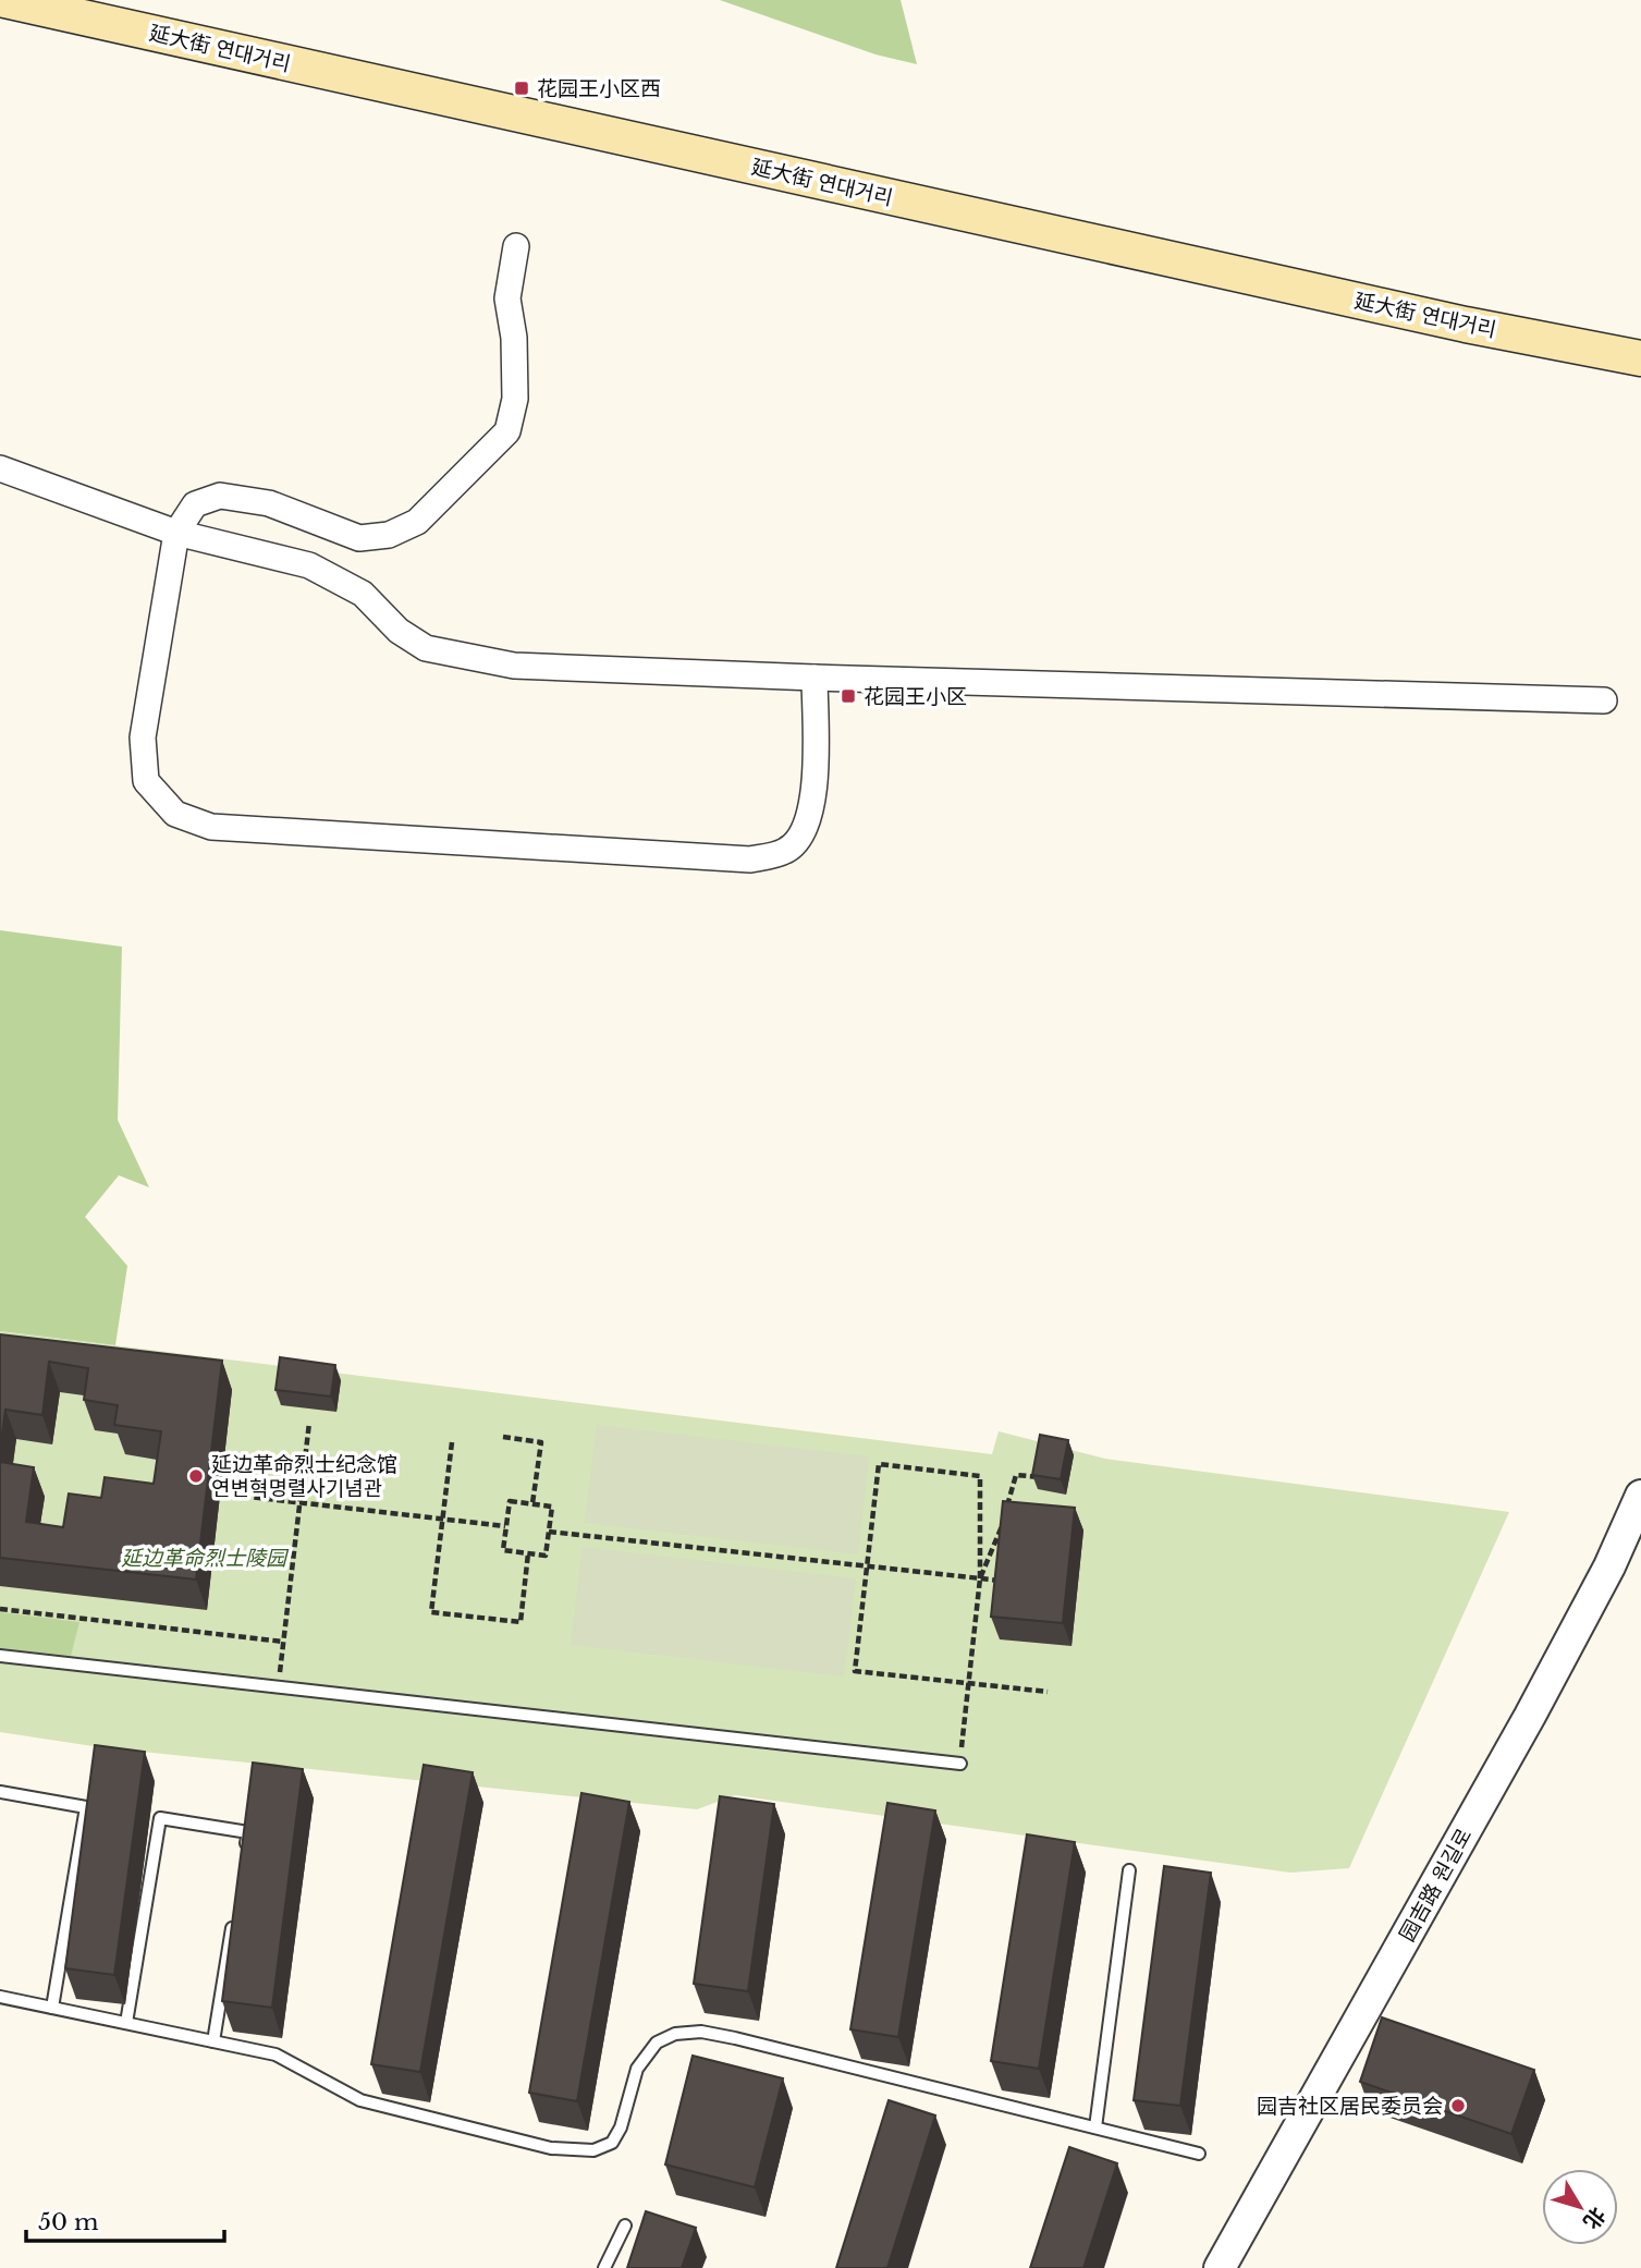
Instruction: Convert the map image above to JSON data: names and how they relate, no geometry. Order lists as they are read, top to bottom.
{
  "streets": {
    "main road": ["延大街 연대거리"],
    "street": ["园吉路 원길로"]
  },
  "parks": ["延边革命烈士陵园"],
  "places": {
    "transit": ["花园王小区西", "花园王小区"],
    "other": ["延边革命烈士纪念馆 연변혁명렬사기념관", "园吉社区居民委员会"]
  },
  "scale_bar": "50 m",
  "north": "bottom right"
}
